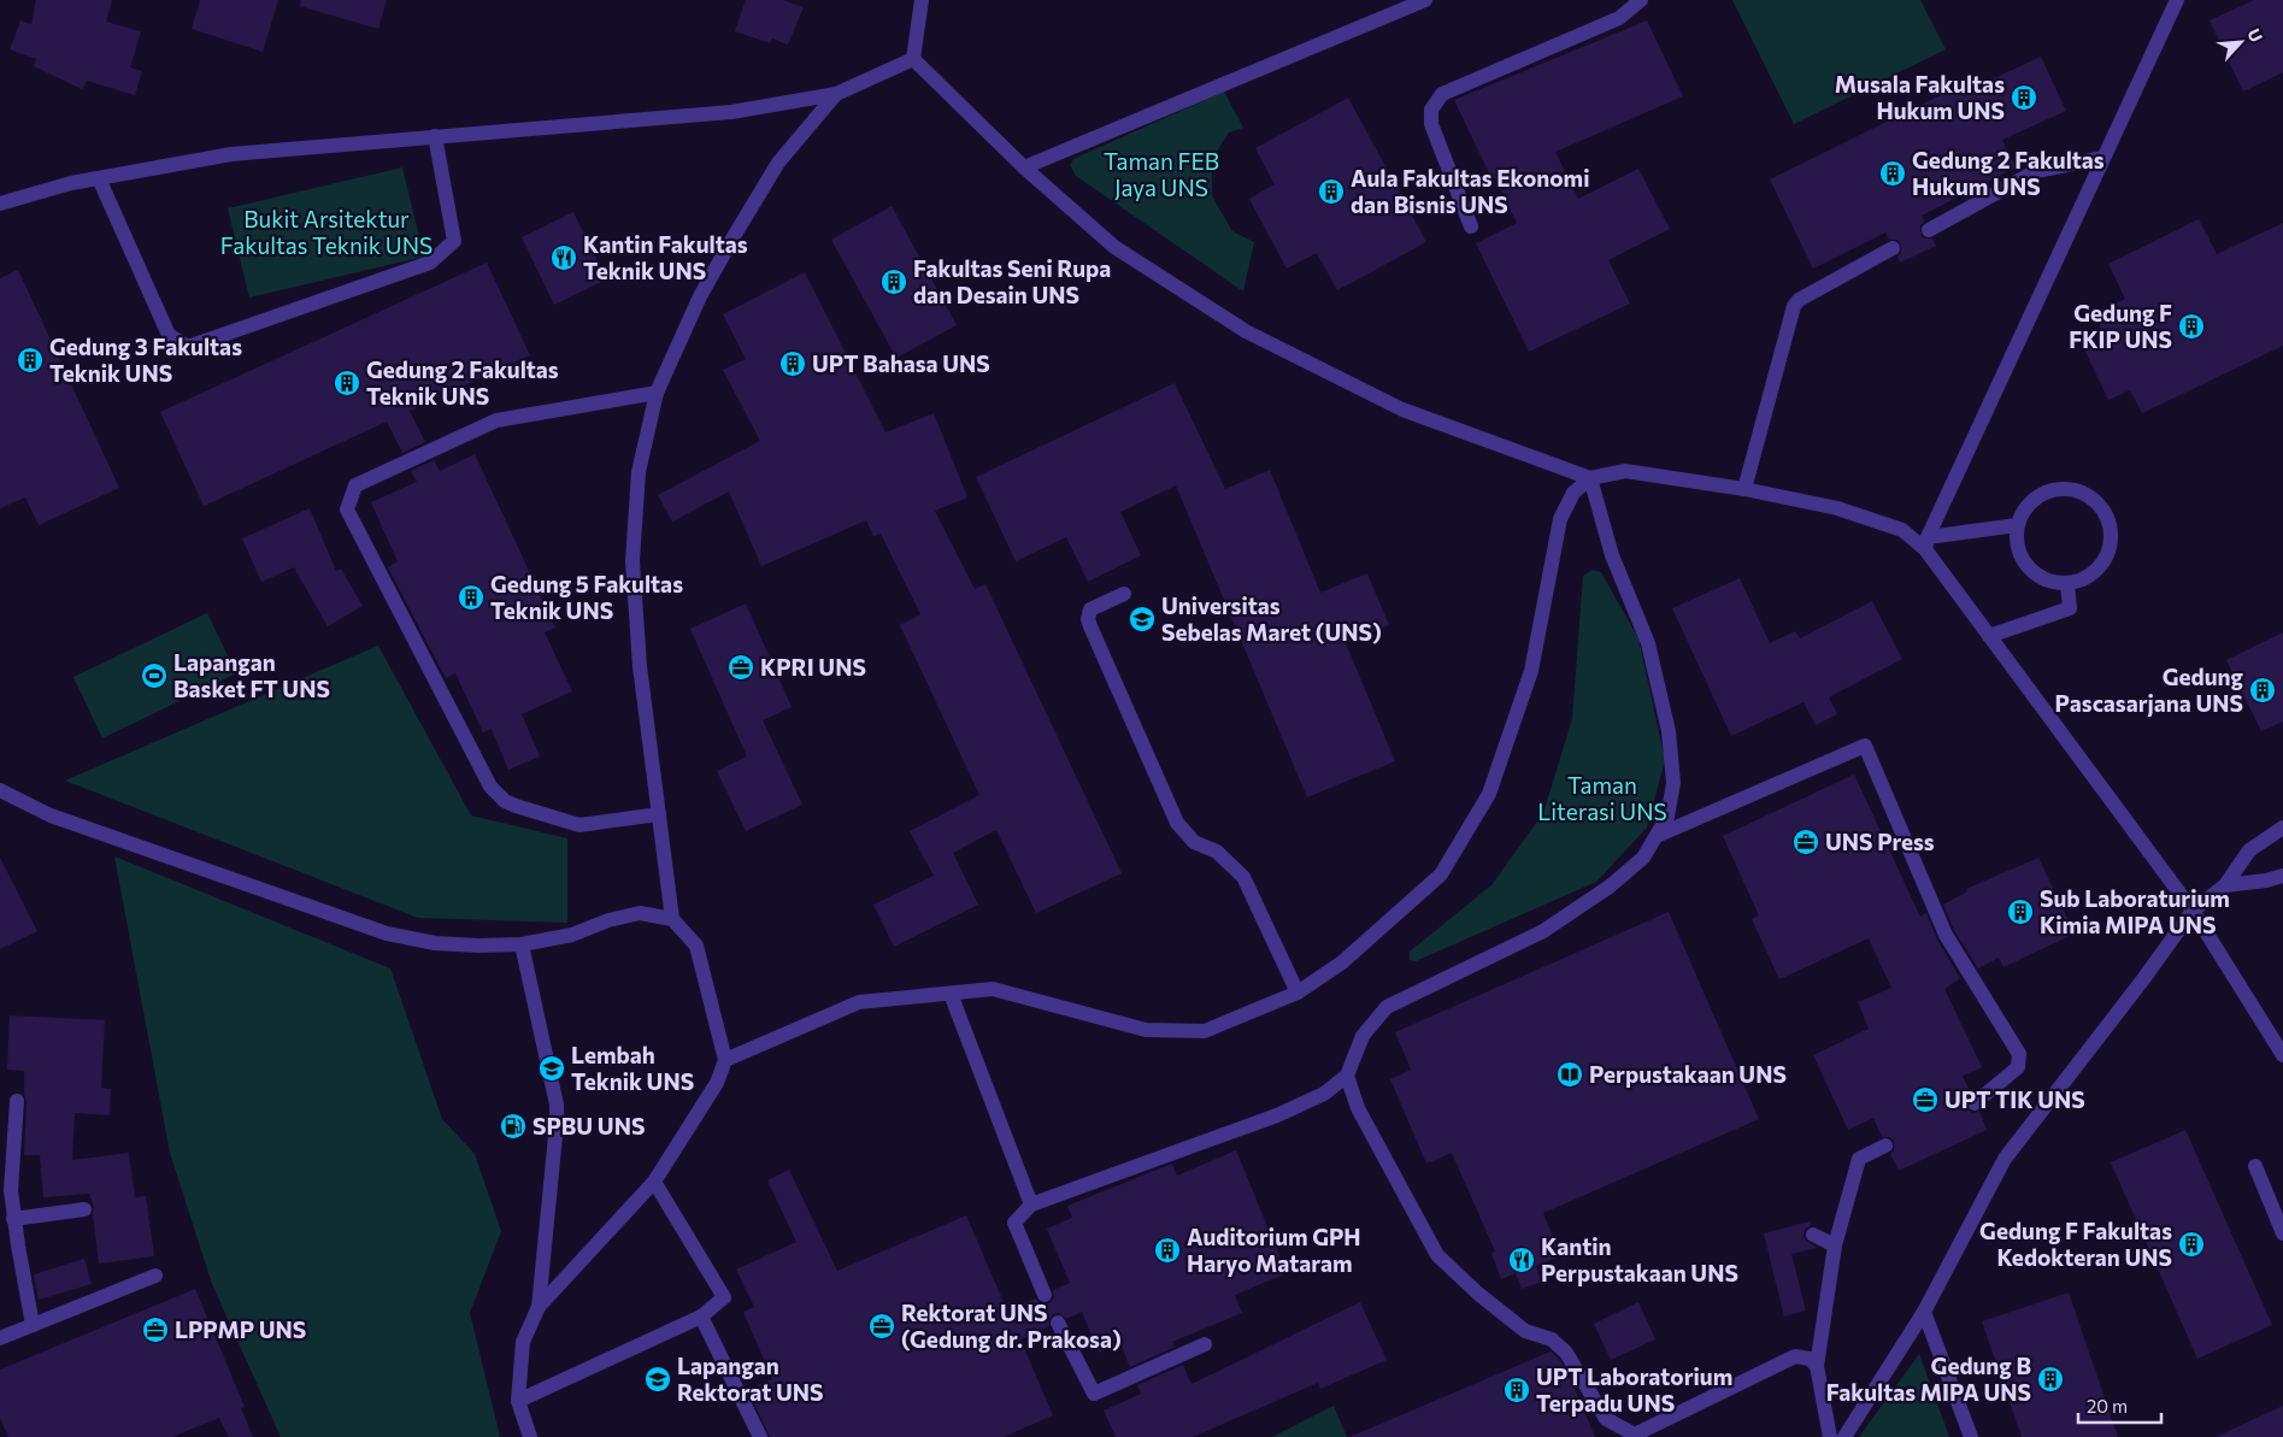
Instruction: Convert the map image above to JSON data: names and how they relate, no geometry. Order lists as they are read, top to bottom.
{
  "parks": ["Taman FEB Jaya UNS", "Bukit Arsitektur Fakultas Teknik UNS", "Taman Literasi UNS"],
  "places": {
    "building": [
      "Musala Fakultas Hukum UNS",
      "Gedung 2 Fakultas Hukum UNS",
      "Aula Fakultas Ekonomi dan Bisnis UNS",
      "Fakultas Seni Rupa dan Desain UNS",
      "Gedung F FKIP UNS",
      "Gedung 3 Fakultas Teknik UNS",
      "UPT Bahasa UNS",
      "Gedung 2 Fakultas Teknik UNS",
      "Gedung 5 Fakultas Teknik UNS",
      "Gedung Pascasarjana UNS",
      "Sub Laboraturium Kimia MIPA UNS",
      "Gedung F Fakultas Kedokteran UNS",
      "Auditorium GPH Haryo Mataram",
      "Gedung B Fakultas MIPA UNS",
      "UPT Laboratorium Terpadu UNS"
    ],
    "restaurant": ["Kantin Fakultas Teknik UNS", "Kantin Perpustakaan UNS"],
    "school or university": ["Universitas Sebelas Maret (UNS)", "Lembah Teknik UNS", "Lapangan Rektorat UNS"],
    "office": [
      "KPRI UNS",
      "UNS Press",
      "UPT TIK UNS",
      "Rektorat UNS (Gedung dr. Prakosa)",
      "LPPMP UNS"
    ],
    "sports": ["Lapangan Basket FT UNS"],
    "library": ["Perpustakaan UNS"],
    "fuel station": ["SPBU UNS"]
  },
  "scale_bar": "20 m",
  "north": "top right"
}
